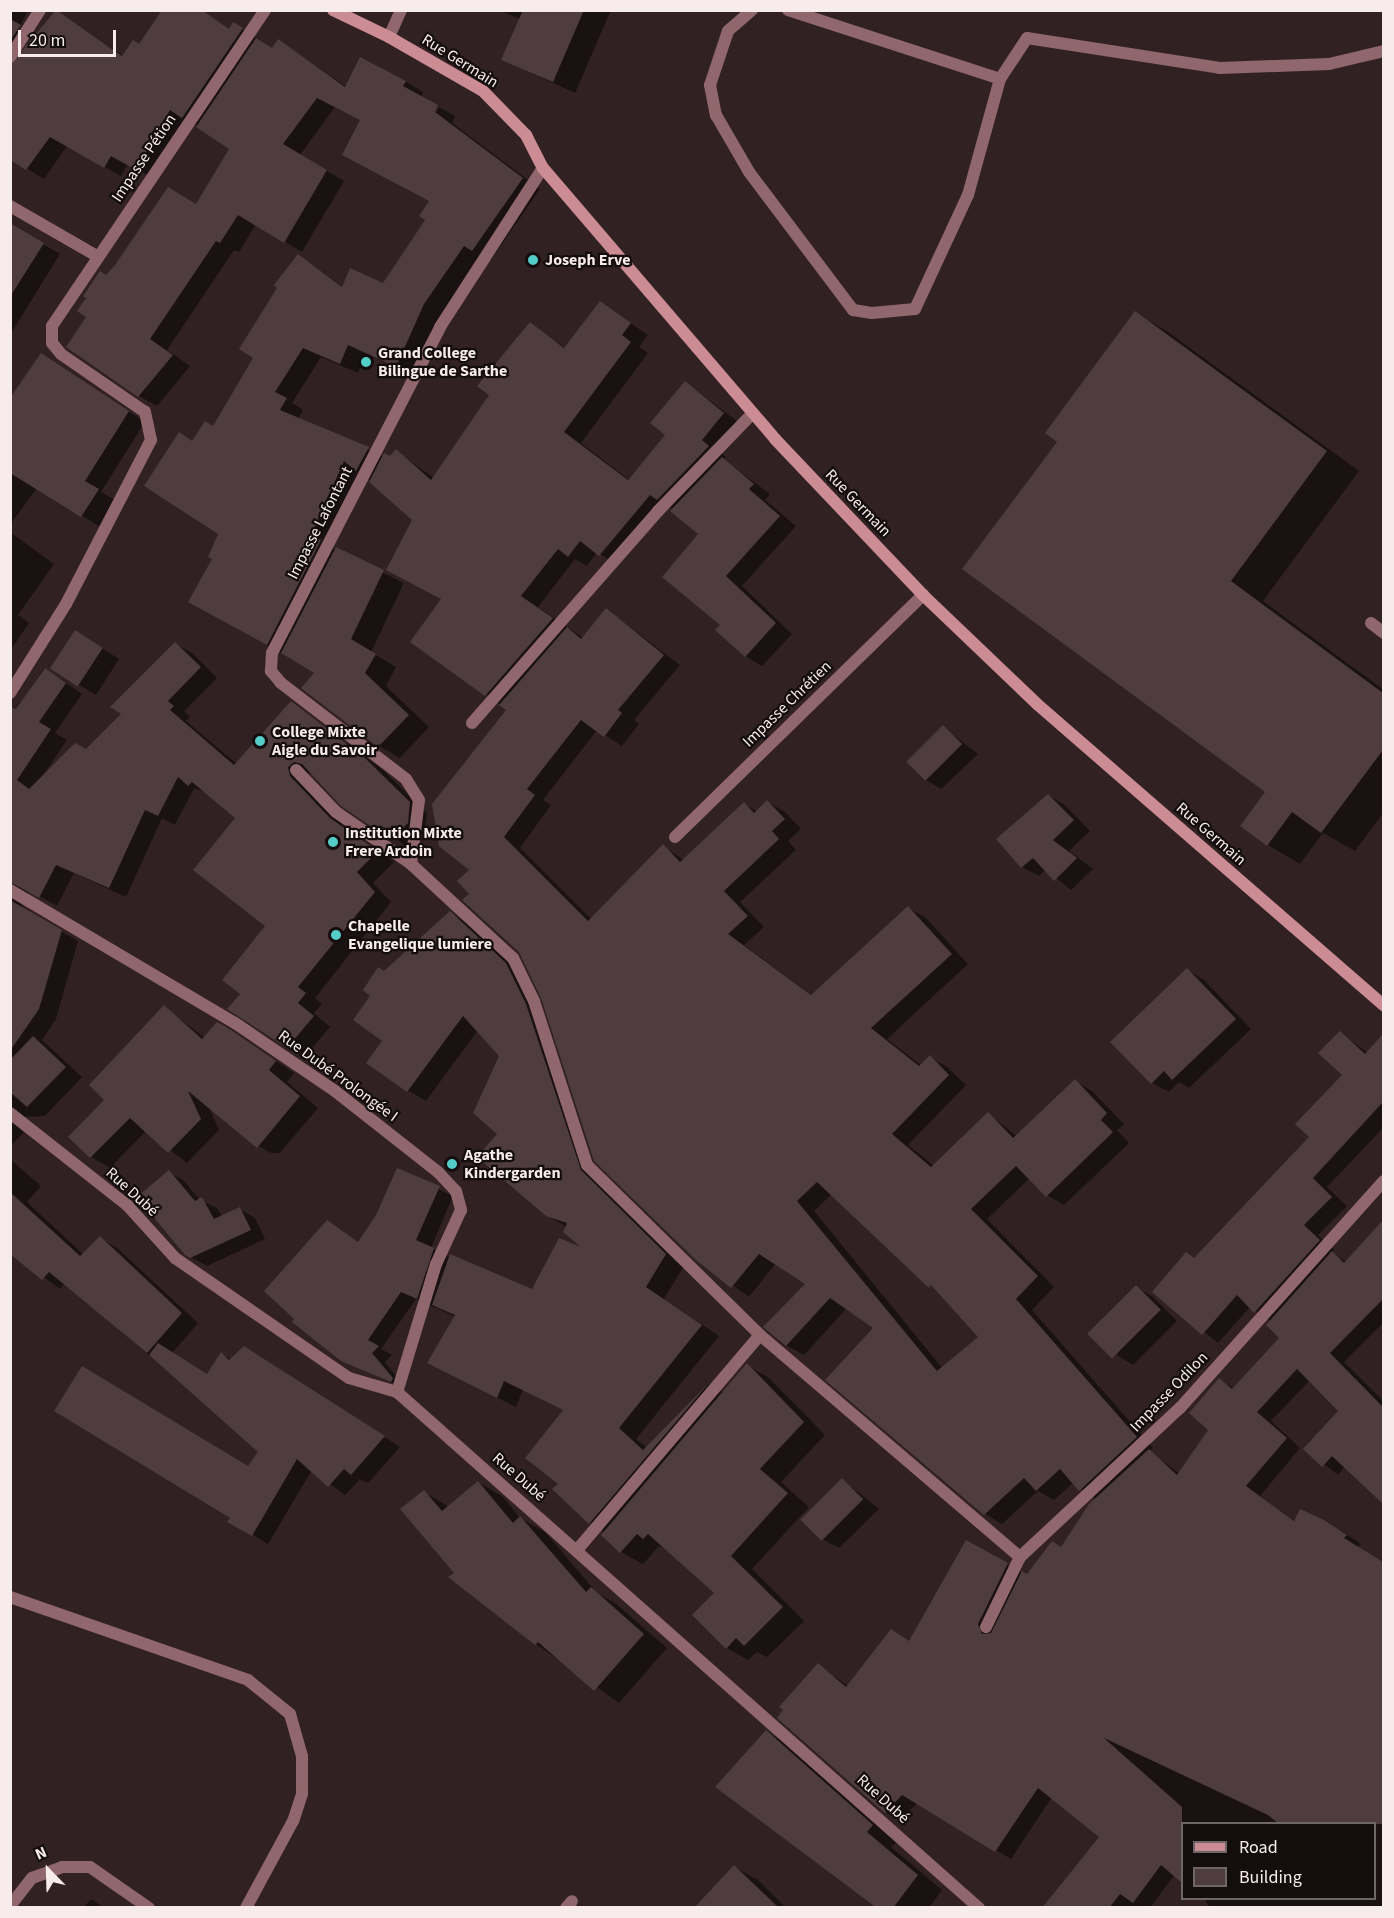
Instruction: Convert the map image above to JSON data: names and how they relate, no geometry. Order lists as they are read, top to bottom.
{
  "streets": {
    "street": [
      "Rue Germain",
      "Impasse Pétion",
      "Impasse Lafontant",
      "Impasse Chrétien",
      "Rue Dubé Prolongée I",
      "Rue Dubé",
      "Impasse Odilon"
    ]
  },
  "crossings": [
    ["Rue Germain", "Impasse Lafontant"],
    ["Rue Germain", "Impasse Chrétien"],
    ["Rue Dubé Prolongée I", "Rue Dubé"]
  ],
  "places": [
    "Joseph Erve",
    "Grand College Bilingue de Sarthe",
    "College Mixte Aigle du Savoir",
    "Institution Mixte Frere Ardoin",
    "Chapelle Evangelique lumiere",
    "Agathe Kindergarden"
  ],
  "legend": ["Road", "Building"],
  "scale_bar": "20 m",
  "north": "top left"
}
